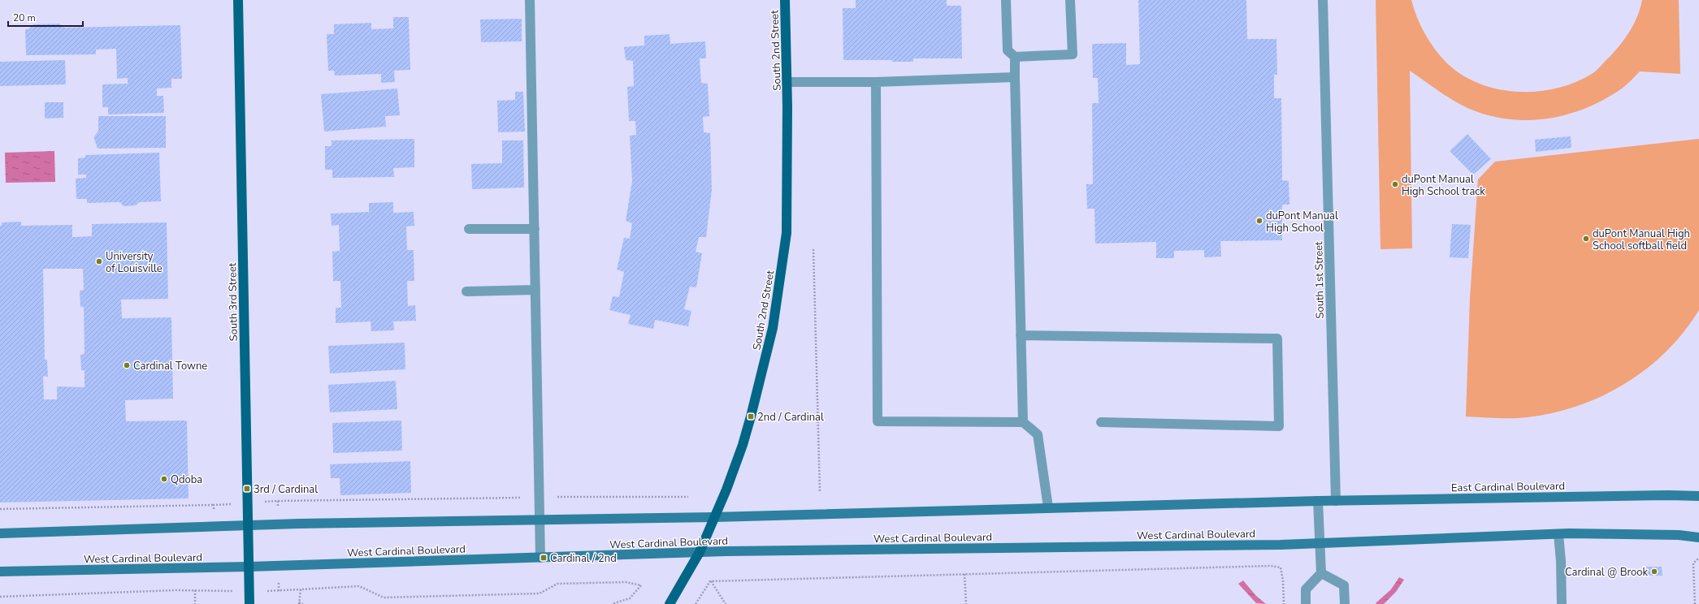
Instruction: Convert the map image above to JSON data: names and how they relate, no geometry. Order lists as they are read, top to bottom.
{
  "streets": {
    "main road": [
      "South 2nd Street",
      "South 3rd Street",
      "East Cardinal Boulevard",
      "West Cardinal Boulevard"
    ],
    "street": ["South 1st Street"]
  },
  "crossings": [
    ["South 2nd Street", "West Cardinal Boulevard"],
    ["South 1st Street", "East Cardinal Boulevard"],
    ["South 3rd Street", "West Cardinal Boulevard"]
  ],
  "places": {
    "other": [
      "duPont Manual High School track",
      "duPont Manual High School",
      "duPont Manual High School softball field",
      "University of Louisville",
      "Cardinal Towne",
      "Qdoba",
      "Cardinal @ Brook"
    ],
    "transit": ["2nd / Cardinal", "3rd / Cardinal", "Cardinal / 2nd"]
  },
  "scale_bar": "20 m"
}
